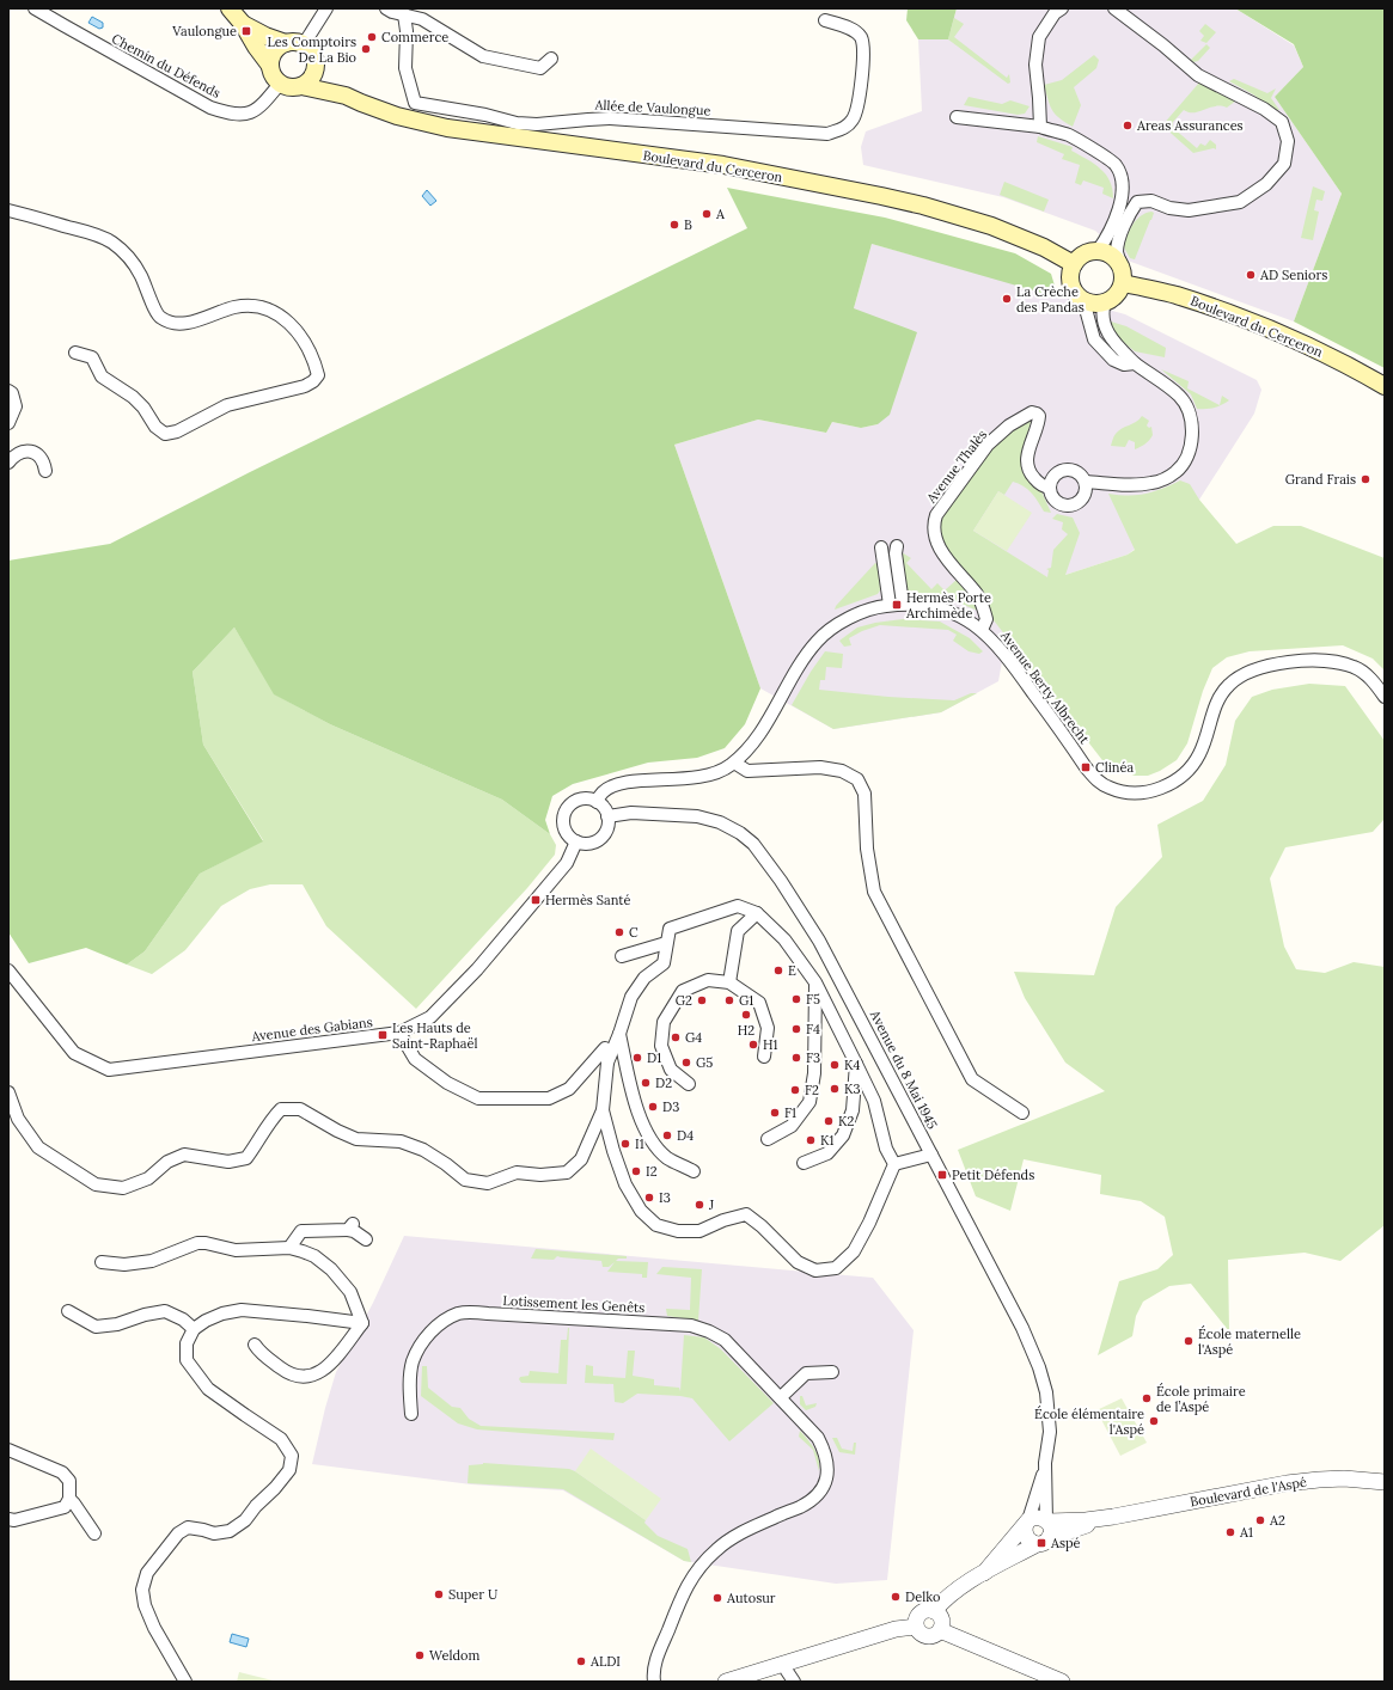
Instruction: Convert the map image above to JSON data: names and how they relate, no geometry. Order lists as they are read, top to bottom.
{
  "streets": {
    "main road": ["Boulevard du Cerceron"],
    "street": [
      "Chemin du Défends",
      "Allée de Vaulongue",
      "Avenue Thalès",
      "Avenue Berty Albrecht",
      "Avenue des Gabians",
      "Avenue du 8 Mai 1945",
      "Lotissement les Genêts",
      "Boulevard de l'Aspé"
    ]
  },
  "crossings": [
    ["Chemin du Défends", "Boulevard du Cerceron"],
    ["Avenue Thalès", "Avenue Berty Albrecht"],
    ["Avenue Berty Albrecht", "Avenue des Gabians"],
    ["Avenue Berty Albrecht", "Avenue du 8 Mai 1945"],
    ["Avenue des Gabians", "Avenue du 8 Mai 1945"],
    ["Avenue du 8 Mai 1945", "Boulevard de l'Aspé"]
  ],
  "places": {
    "transit": [
      "Vaulongue",
      "Hermès Porte Archimède",
      "Clinéa",
      "Hermès Santé",
      "Les Hauts de Saint-Raphaël",
      "Petit Défends",
      "Aspé"
    ],
    "other": [
      "Commerce",
      "Les Comptoirs De La Bio",
      "Areas Assurances",
      "A",
      "B",
      "AD Seniors",
      "La Crèche des Pandas",
      "Grand Frais",
      "C",
      "E",
      "F5",
      "G2",
      "G1",
      "H2",
      "F4",
      "G4",
      "H1",
      "D1",
      "F3",
      "G5",
      "K4",
      "D2",
      "K3",
      "F2",
      "D3",
      "F1",
      "K2",
      "D4",
      "K1",
      "I1",
      "I2",
      "I3",
      "J",
      "École maternelle l'Aspé",
      "École primaire de l’Aspé",
      "École élémentaire l'Aspé",
      "A2",
      "A1",
      "Super U",
      "Delko",
      "Autosur",
      "Weldom",
      "ALDI"
    ]
  }
}
